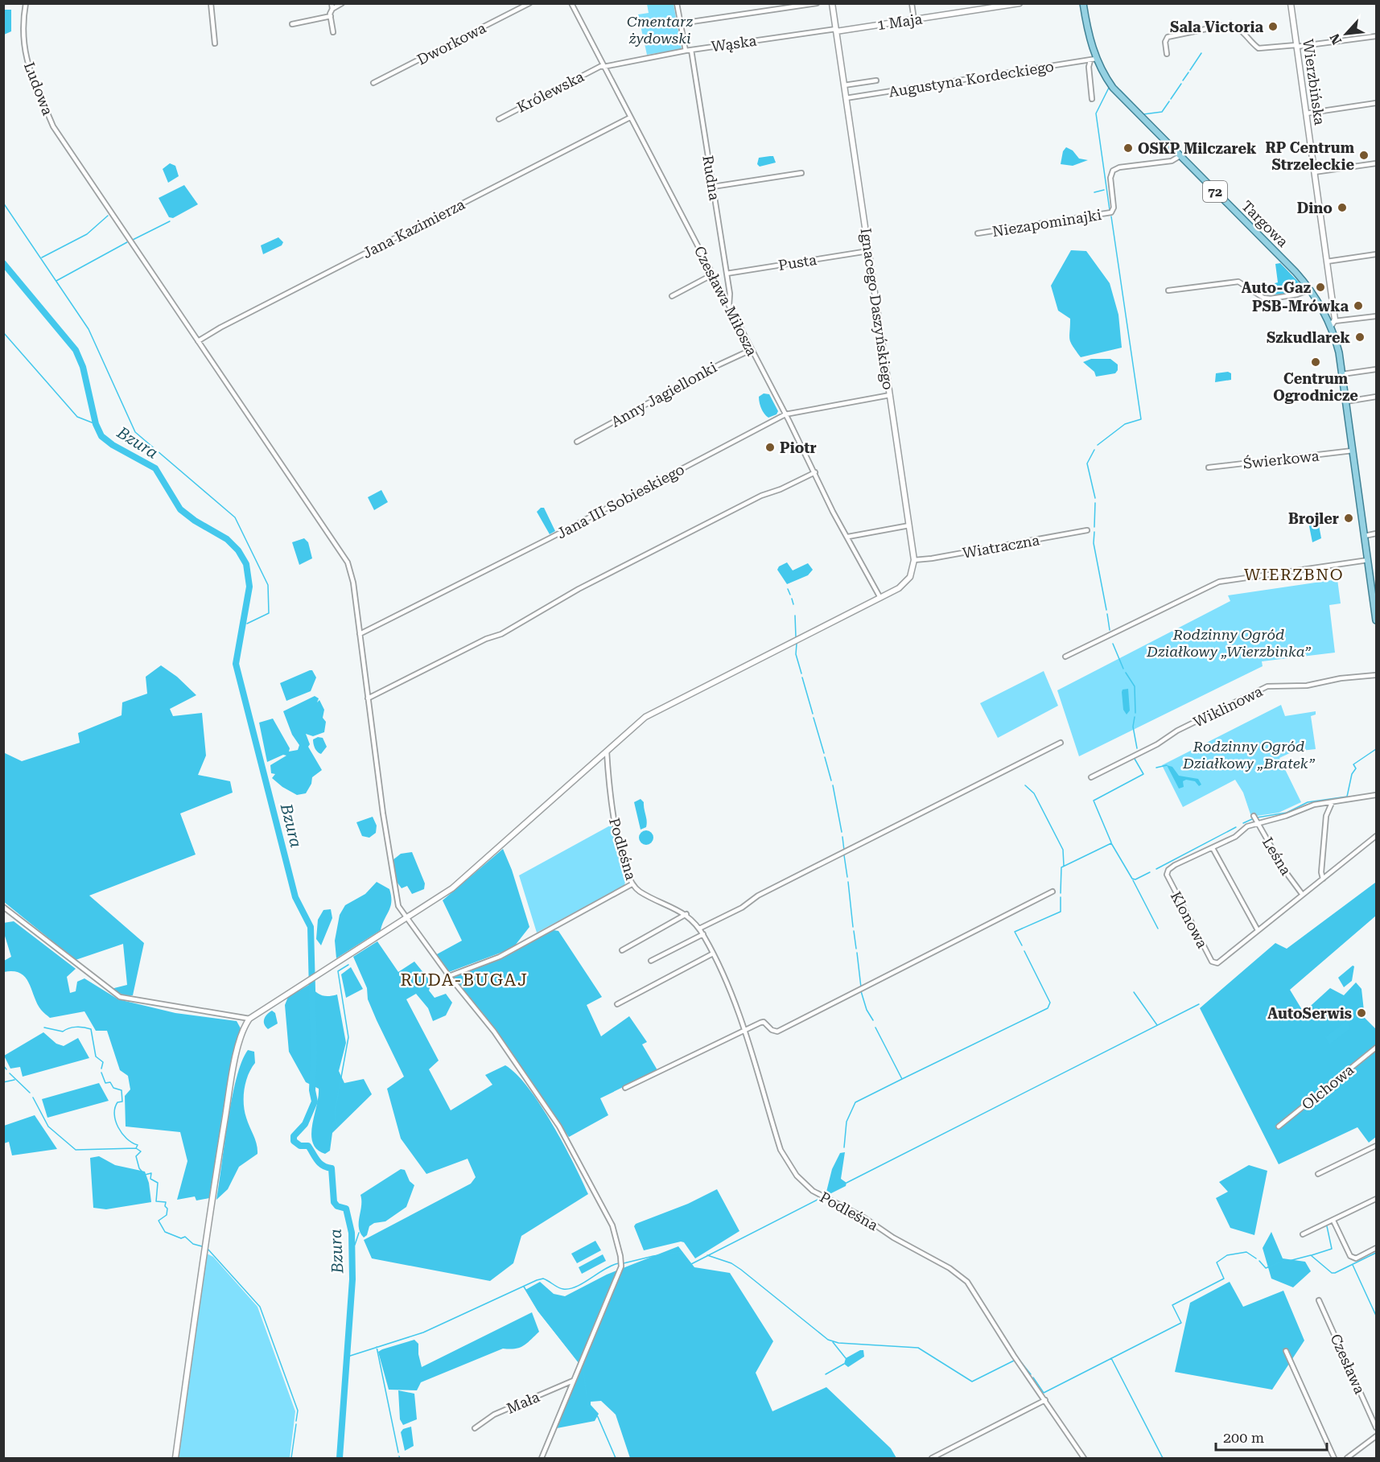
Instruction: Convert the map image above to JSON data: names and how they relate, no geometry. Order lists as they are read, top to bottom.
{
  "streets": {
    "main road": ["Wierzbińska", "72", "Targowa"],
    "street": [
      "1 Maja",
      "Dworkowa",
      "Wąska",
      "Augustyna Kordeckiego",
      "Ludowa",
      "Królewska",
      "Rudna",
      "Niezapominajki",
      "Jana Kazimierza",
      "Pusta",
      "Czesława Miłosza",
      "Ignacego Daszyńskiego",
      "Anny Jagiellonki",
      "Świerkowa",
      "Jana III Sobieskiego",
      "Wiatraczna",
      "Wiklinowa",
      "Podleśna",
      "Leśna",
      "Klonowa",
      "Olchowa",
      "Czesława",
      "Mała"
    ]
  },
  "crossings": [
    ["1 Maja", "Wąska"],
    ["1 Maja", "Ignacego Daszyńskiego"],
    ["Wąska", "Królewska"],
    ["Wąska", "Rudna"],
    ["Wąska", "Czesława Miłosza"],
    ["Wąska", "Ignacego Daszyńskiego"],
    ["Augustyna Kordeckiego", "72"],
    ["Augustyna Kordeckiego", "Targowa"],
    ["Augustyna Kordeckiego", "Ignacego Daszyńskiego"],
    ["Wierzbińska", "Targowa"],
    ["Wierzbińska", "Świerkowa"],
    ["Ludowa", "Jana Kazimierza"],
    ["Ludowa", "Ignacego Daszyńskiego"],
    ["Ludowa", "Jana III Sobieskiego"],
    ["Ludowa", "Mała"],
    ["Królewska", "Czesława Miłosza"],
    ["Rudna", "Pusta"],
    ["Rudna", "Czesława Miłosza"],
    ["72", "Targowa"],
    ["Niezapominajki", "Targowa"],
    ["Jana Kazimierza", "Czesława Miłosza"],
    ["Pusta", "Ignacego Daszyńskiego"],
    ["Czesława Miłosza", "Ignacego Daszyńskiego"],
    ["Czesława Miłosza", "Anny Jagiellonki"],
    ["Czesława Miłosza", "Jana III Sobieskiego"],
    ["Ignacego Daszyńskiego", "Jana III Sobieskiego"],
    ["Ignacego Daszyńskiego", "Wiatraczna"],
    ["Ignacego Daszyńskiego", "Podleśna"],
    ["Leśna", "Klonowa"]
  ],
  "districts": ["WIERZBNO", "RUDA-BUGAJ"],
  "water": ["Bzura"],
  "parks": ["Cmentarz żydowski", "Rodzinny Ogród Działkowy „Wierzbinka”", "Rodzinny Ogród Działkowy „Bratek”"],
  "places": [
    "Sala Victoria",
    "OSKP Milczarek",
    "RP Centrum Strzeleckie",
    "Dino",
    "Auto-Gaz",
    "PSB-Mrówka",
    "Szkudlarek",
    "Centrum Ogrodnicze",
    "Piotr",
    "Brojler",
    "AutoSerwis"
  ],
  "scale_bar": "200 m",
  "north": "bottom left"
}
